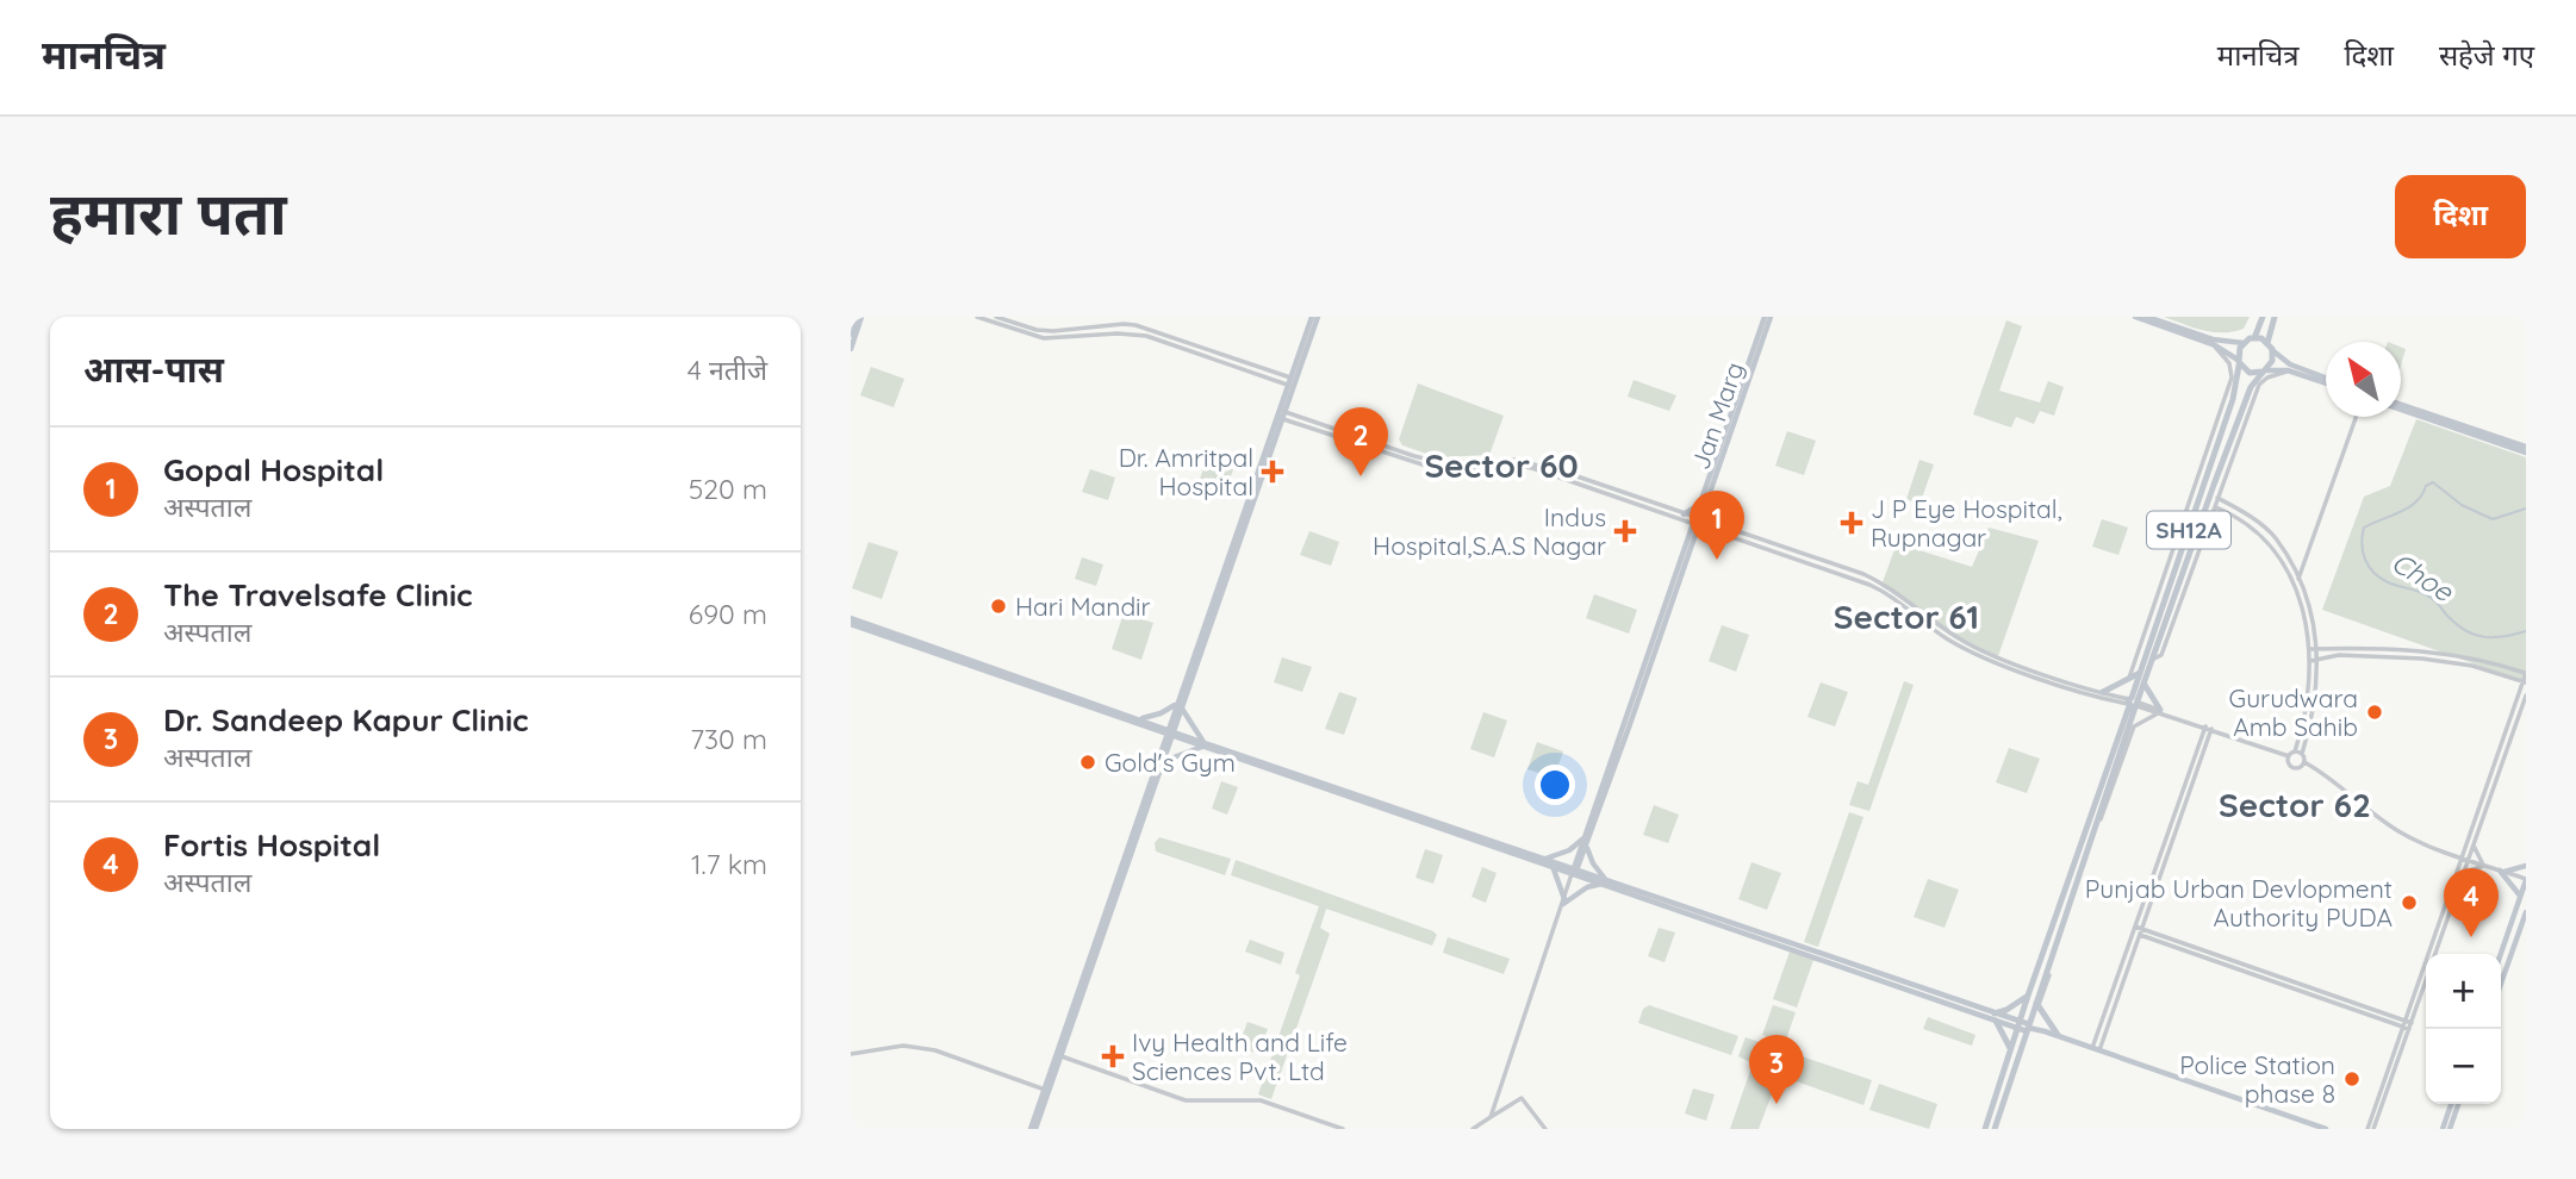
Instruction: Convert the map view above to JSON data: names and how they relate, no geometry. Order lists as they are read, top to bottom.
{
  "streets": {
    "main road": ["Jan Marg", "SH12A"]
  },
  "districts": ["Sector 60", "Sector 61", "Sector 62"],
  "water": ["Choe"],
  "places": {
    "health": [
      "Dr. Amritpal Hospital",
      "J P Eye Hospital, Rupnagar",
      "Indus Hospital,S.A.S Nagar",
      "Ivy Health and Life Sciences Pvt. Ltd"
    ],
    "other": [
      "Hari Mandir",
      "Gurudwara Amb Sahib",
      "Gold's Gym",
      "Punjab Urban Devlopment Authority PUDA",
      "Police Station phase 8"
    ]
  },
  "north": "top left",
  "page": {
    "header": "मानचित्र",
    "nav": ["मानचित्र", "दिशा", "सहेजे गए"],
    "buttons": "दिशा",
    "title": "हमारा पता",
    "heading": ["आस-पास", "4 नतीजे"],
    "pins": [
      "2",
      "1",
      "4",
      "3"
    ],
    "list": [
      {
        "mark": "1",
        "name": "Gopal Hospital",
        "note": "अस्पताल",
        "value": "520 m"
      },
      {
        "mark": "2",
        "name": "The Travelsafe Clinic",
        "note": "अस्पताल",
        "value": "690 m"
      },
      {
        "mark": "3",
        "name": "Dr. Sandeep Kapur Clinic",
        "note": "अस्पताल",
        "value": "730 m"
      },
      {
        "mark": "4",
        "name": "Fortis Hospital",
        "note": "अस्पताल",
        "value": "1.7 km"
      }
    ],
    "map_buttons": ["+", "−"]
  }
}
